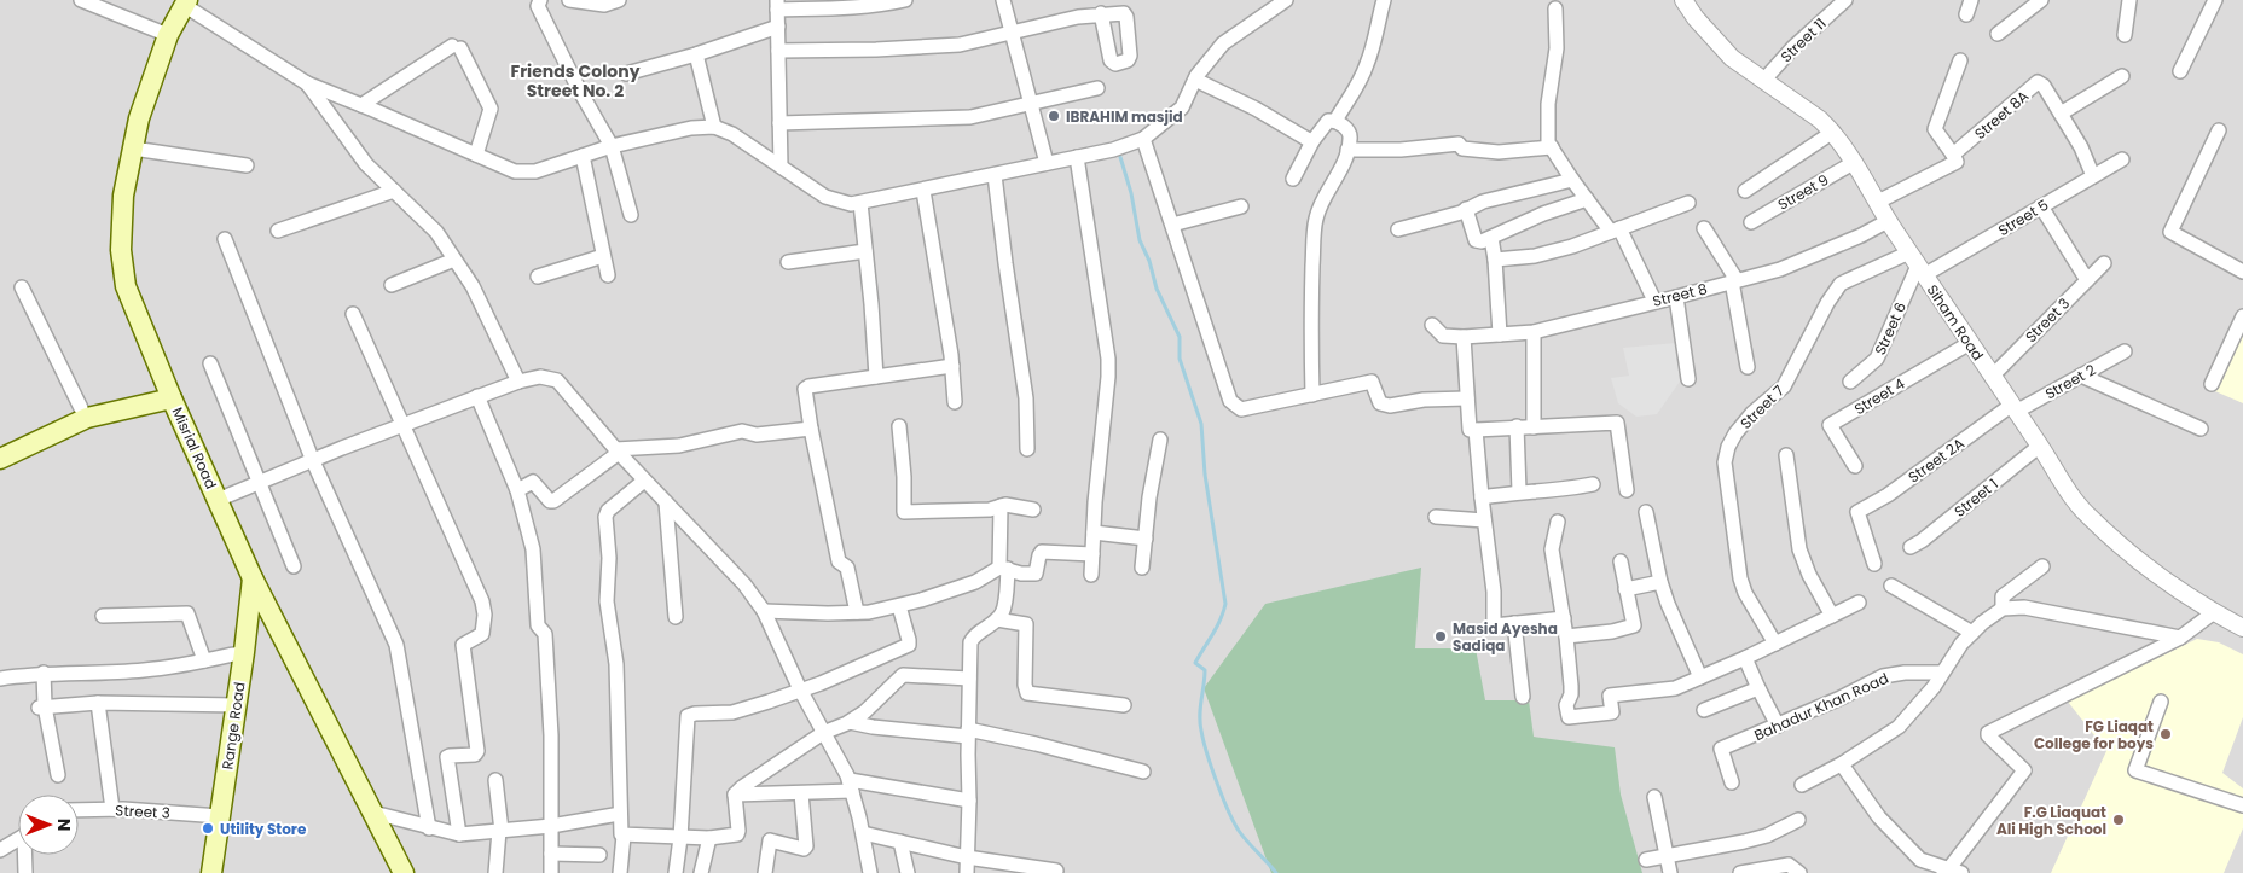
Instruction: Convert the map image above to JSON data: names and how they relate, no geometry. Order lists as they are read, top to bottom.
{
  "streets": {
    "main road": ["Misrial Road", "Range Road"],
    "street": [
      "Street 11",
      "Street 8A",
      "Street 9",
      "Street 5",
      "Street 8",
      "Street 3",
      "Siham Road",
      "Street 6",
      "Street 2",
      "Street 4",
      "Street 7",
      "Street 2A",
      "Street 1",
      "Bahadur Khan Road"
    ]
  },
  "crossings": [
    ["Street 11", "Siham Road"],
    ["Street 8A", "Street 5"],
    ["Street 8A", "Siham Road"],
    ["Street 9", "Siham Road"],
    ["Street 5", "Siham Road"],
    ["Street 5", "Street 6"],
    ["Street 5", "Street 7"],
    ["Street 8", "Siham Road"],
    ["Street 3", "Siham Road"],
    ["Street 3", "Range Road"],
    ["Siham Road", "Street 6"],
    ["Siham Road", "Street 2"],
    ["Siham Road", "Street 4"],
    ["Siham Road", "Street 7"],
    ["Siham Road", "Street 2A"],
    ["Siham Road", "Street 1"],
    ["Street 6", "Street 7"],
    ["Street 2", "Street 2A"],
    ["Misrial Road", "Range Road"]
  ],
  "districts": ["Friends Colony Street No. 2"],
  "places": [
    "IBRAHIM masjid",
    "Masid Ayesha Sadiqa",
    "FG Liaqat College for boys",
    "F.G Liaquat Ali High School",
    "Utility Store"
  ],
  "north": "right"
}
